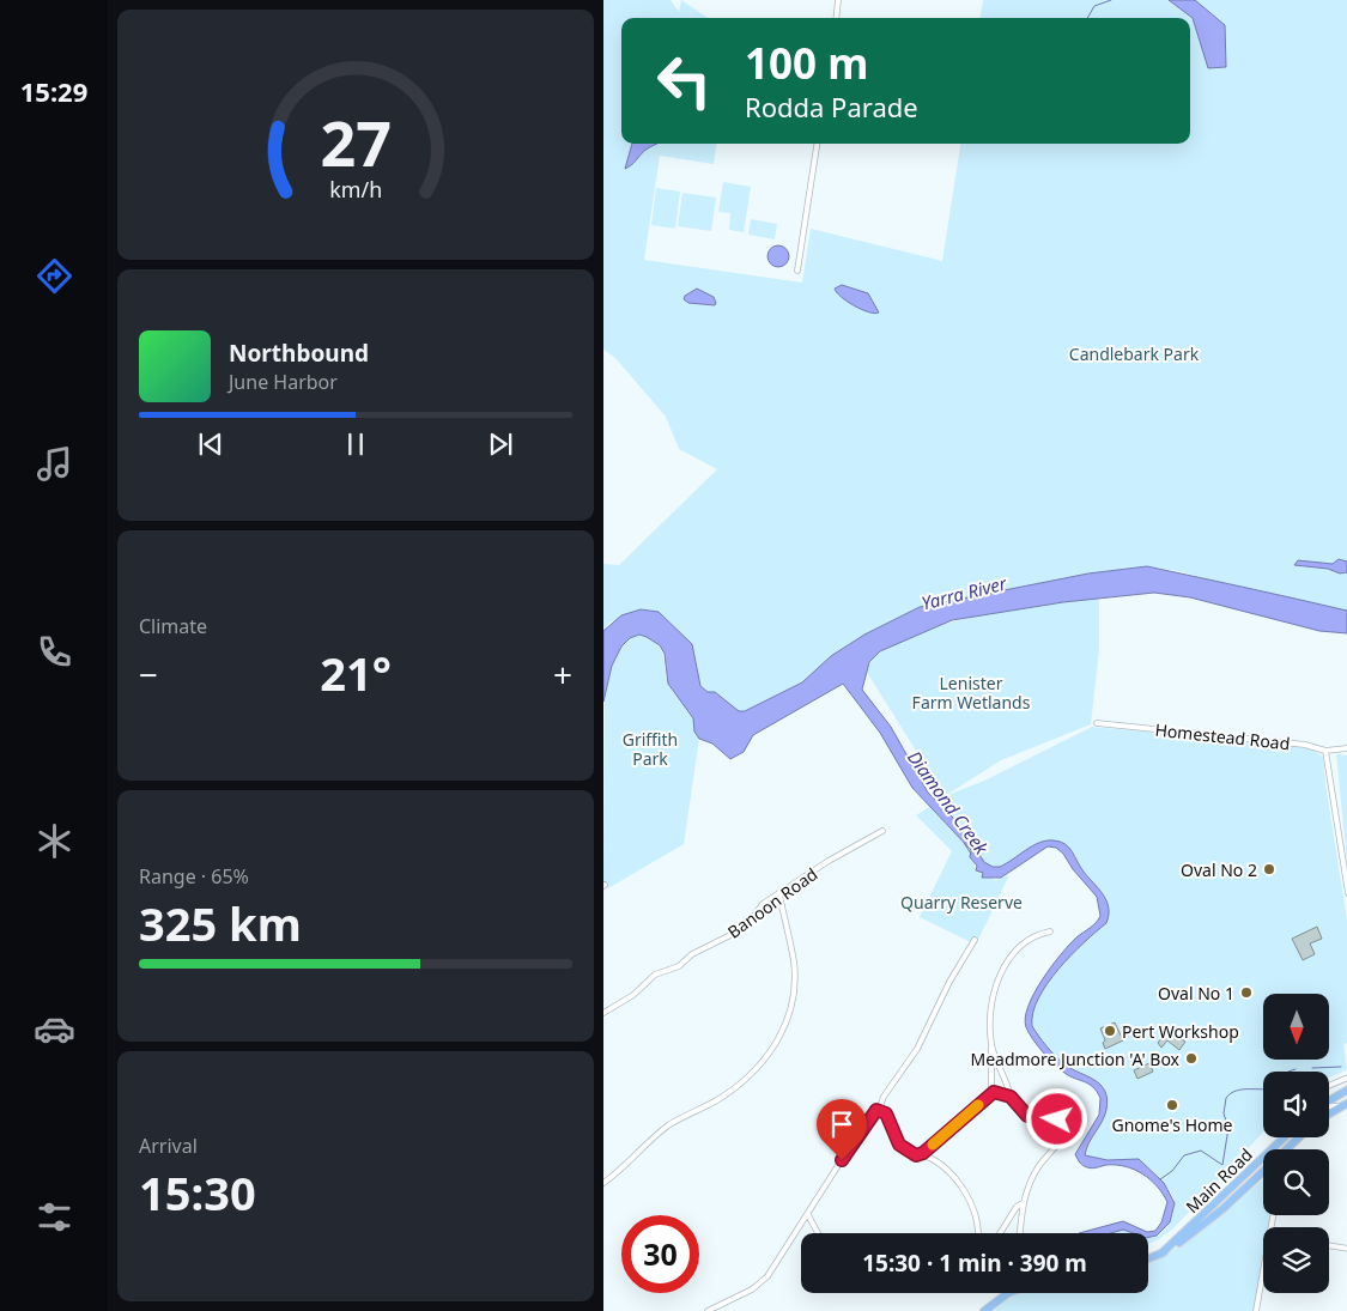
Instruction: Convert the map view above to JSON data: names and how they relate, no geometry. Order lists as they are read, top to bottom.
{
  "streets": {
    "main road": ["Main Road"],
    "street": ["Homestead Road", "Banoon Road"]
  },
  "water": ["Yarra River", "Diamond Creek"],
  "parks": [
    "Candlebark Park",
    "Lenister Farm Wetlands",
    "Griffith Park",
    "Quarry Reserve"
  ],
  "places": [
    "Oval No 2",
    "Oval No 1",
    "Pert Workshop",
    "Meadmore Junction 'A' Box",
    "Gnome's Home"
  ],
  "north": "bottom",
  "page": {
    "tabs": "15:29",
    "turn": ["100 m", "Rodda Parade"],
    "song": ["Northbound", "June Harbor"],
    "tile": [
      "Climate",
      ["Range · 65%", "325 km"],
      ["Arrival", "15:30"]
    ],
    "heat": ["−", "21°", "+"],
    "limit": "30",
    "trip": "15:30 · 1 min · 390 m",
    "gauge": ["27", "km/h"]
  }
}
